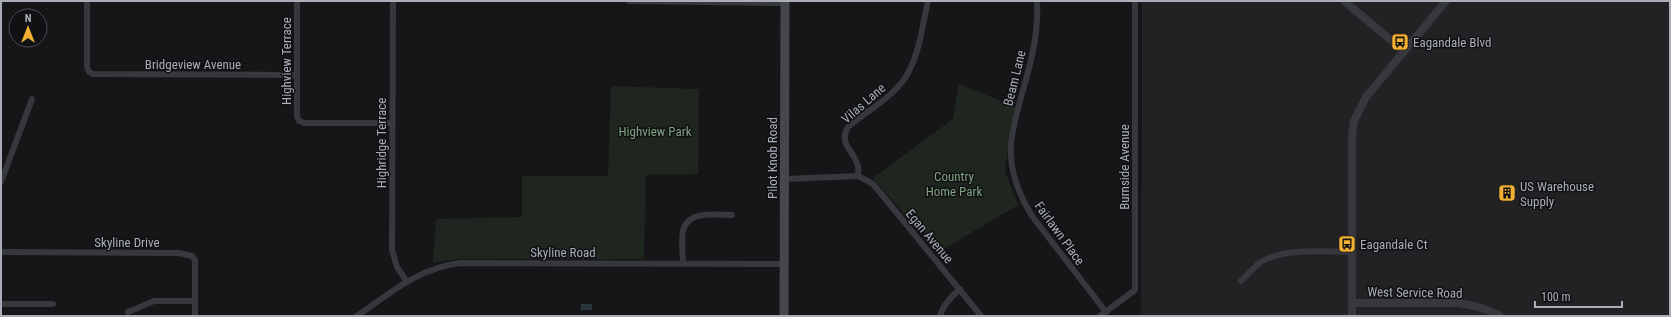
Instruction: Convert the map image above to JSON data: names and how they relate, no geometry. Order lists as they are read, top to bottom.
{
  "streets": {
    "main road": ["Pilot Knob Road"],
    "street": [
      "Highview Terrace",
      "Bridgeview Avenue",
      "Beam Lane",
      "Vilas Lane",
      "Highridge Terrace",
      "Burnside Avenue",
      "Fairlawn Place",
      "Egan Avenue",
      "Skyline Drive",
      "Skyline Road",
      "West Service Road"
    ]
  },
  "crossings": [
    ["Highview Terrace", "Bridgeview Avenue"],
    ["Highview Terrace", "Highridge Terrace"],
    ["Beam Lane", "Fairlawn Place"],
    ["Vilas Lane", "Egan Avenue"],
    ["Highridge Terrace", "Skyline Road"],
    ["Pilot Knob Road", "Skyline Road"],
    ["Burnside Avenue", "Fairlawn Place"]
  ],
  "parks": ["Highview Park", "Country Home Park"],
  "places": {
    "bus stop": ["Eagandale Blvd", "Eagandale Ct"],
    "building": ["US Warehouse Supply"]
  },
  "scale_bar": "100 m",
  "north": "top"
}
